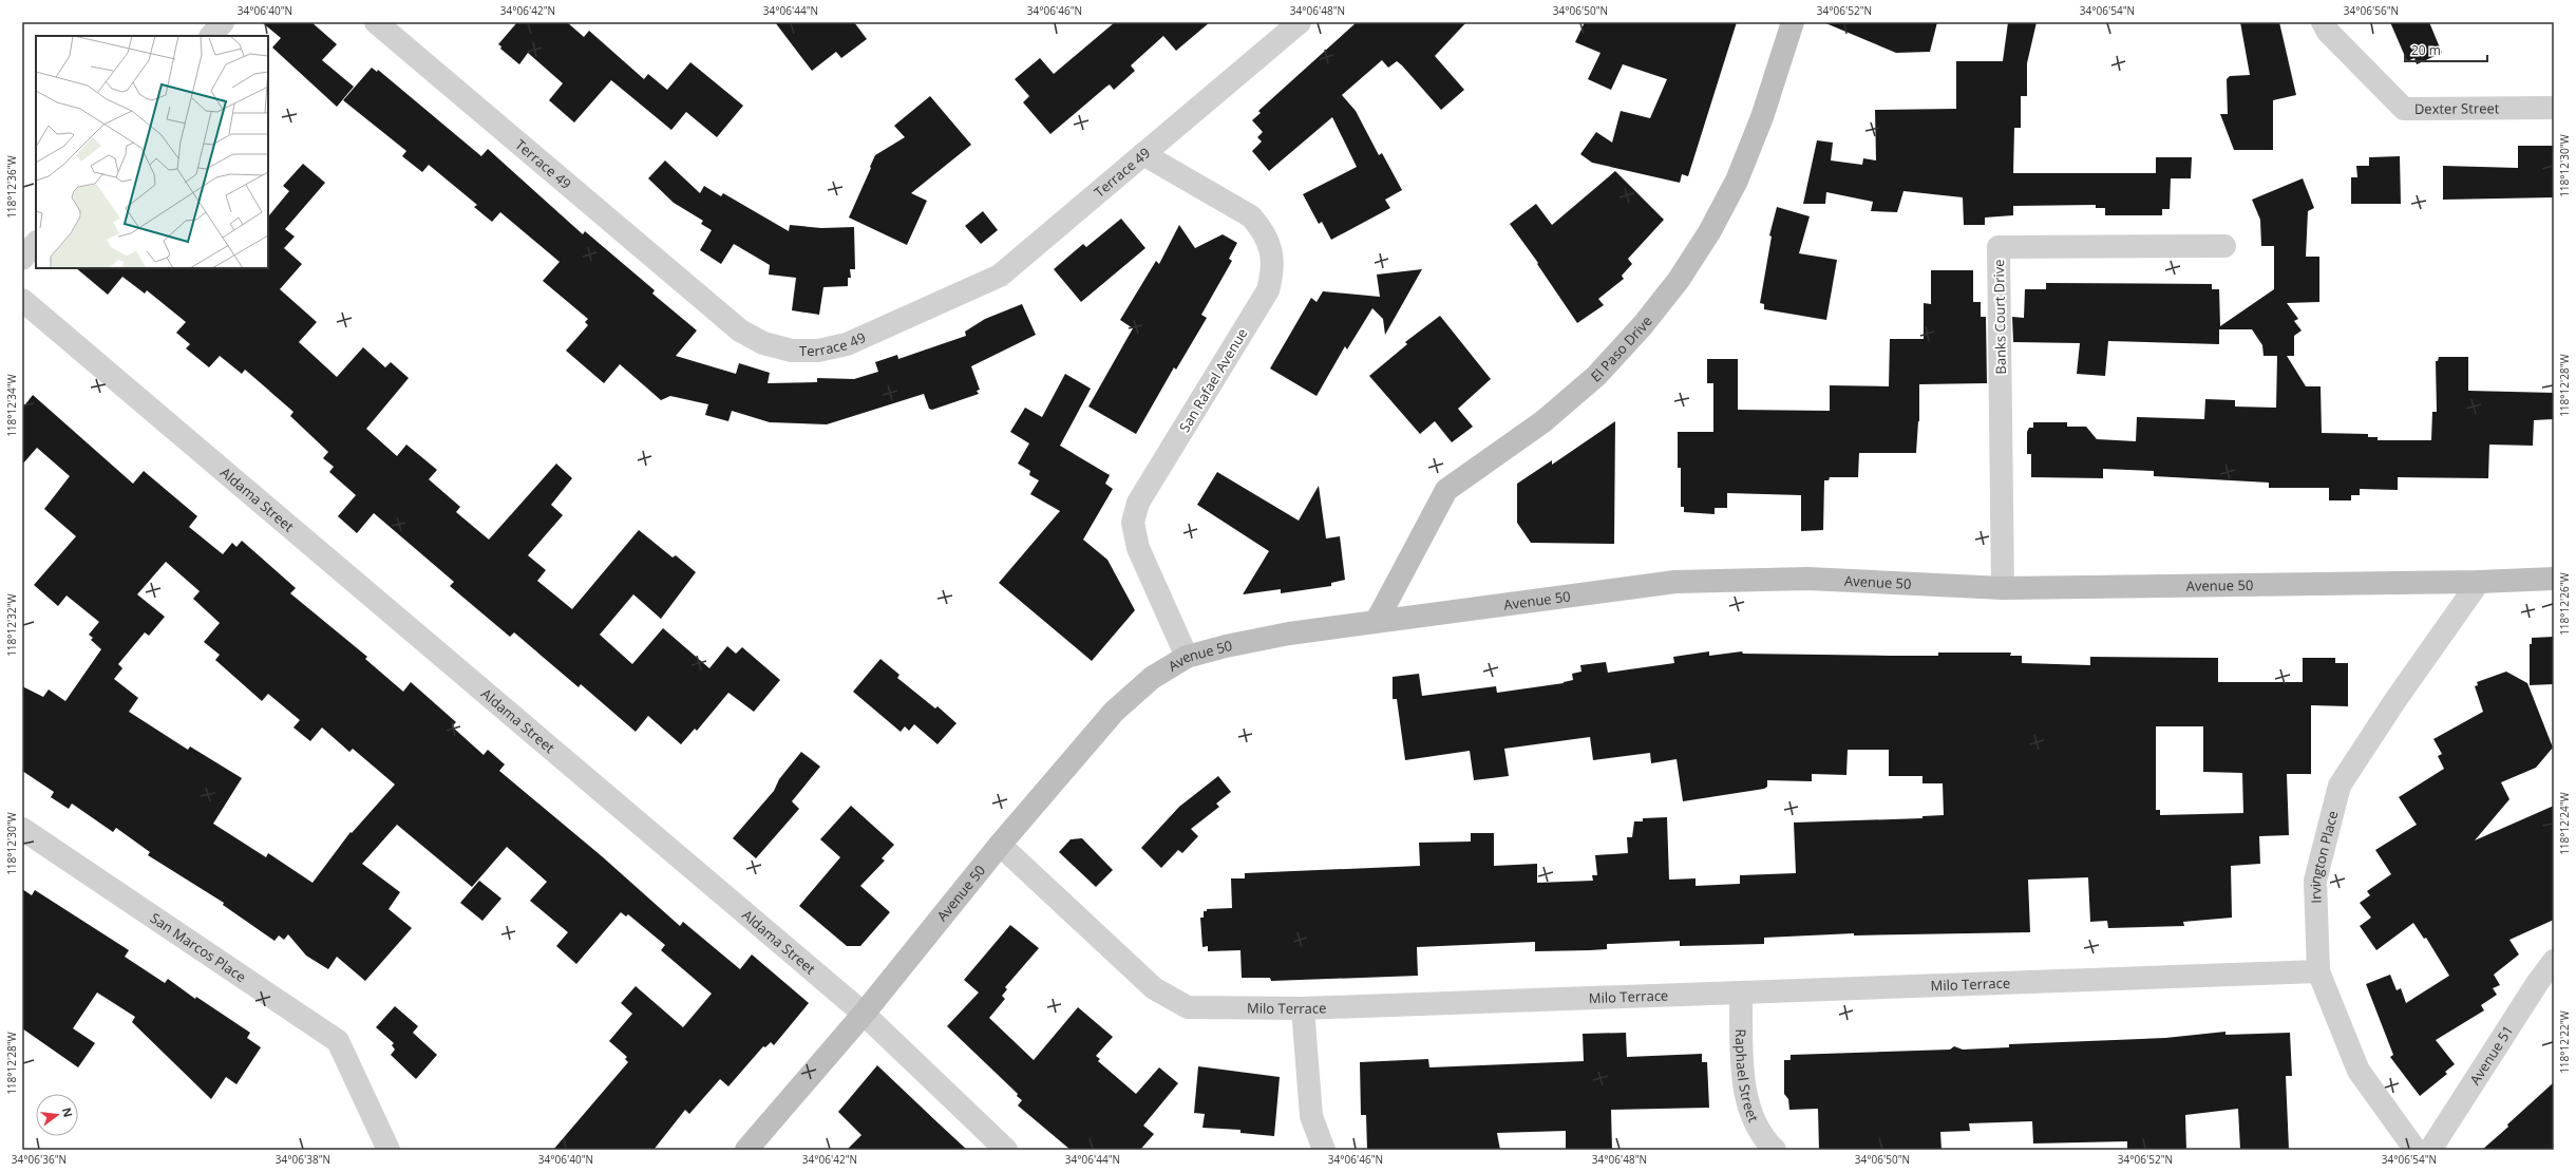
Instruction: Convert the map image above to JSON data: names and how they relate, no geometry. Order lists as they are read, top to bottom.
{
  "streets": {
    "street": [
      "Dexter Street",
      "Terrace 49",
      "Banks Court Drive",
      "El Paso Drive",
      "San Rafael Avenue",
      "Aldama Street",
      "Avenue 50",
      "Irvington Place",
      "San Marcos Place",
      "Milo Terrace",
      "Avenue 51",
      "Raphael Street"
    ]
  },
  "crossings": [
    ["Terrace 49", "San Rafael Avenue"],
    ["Banks Court Drive", "Avenue 50"],
    ["El Paso Drive", "Avenue 50"],
    ["San Rafael Avenue", "Avenue 50"],
    ["Aldama Street", "Avenue 50"],
    ["Avenue 50", "Irvington Place"],
    ["Avenue 50", "Milo Terrace"],
    ["Irvington Place", "Milo Terrace"],
    ["Milo Terrace", "Raphael Street"]
  ],
  "scale_bar": "20 m",
  "north": "right",
  "coordinates": [
    "34°06'40\"N",
    "34°06'42\"N",
    "34°06'44\"N",
    "34°06'46\"N",
    "34°06'48\"N",
    "34°06'50\"N",
    "34°06'52\"N",
    "34°06'54\"N",
    "34°06'56\"N",
    "118°12'30\"W",
    "118°12'36\"W",
    "118°12'28\"W",
    "118°12'34\"W",
    "118°12'26\"W",
    "118°12'32\"W",
    "118°12'24\"W",
    "118°12'22\"W",
    "34°06'36\"N",
    "34°06'38\"N"
  ]
}
